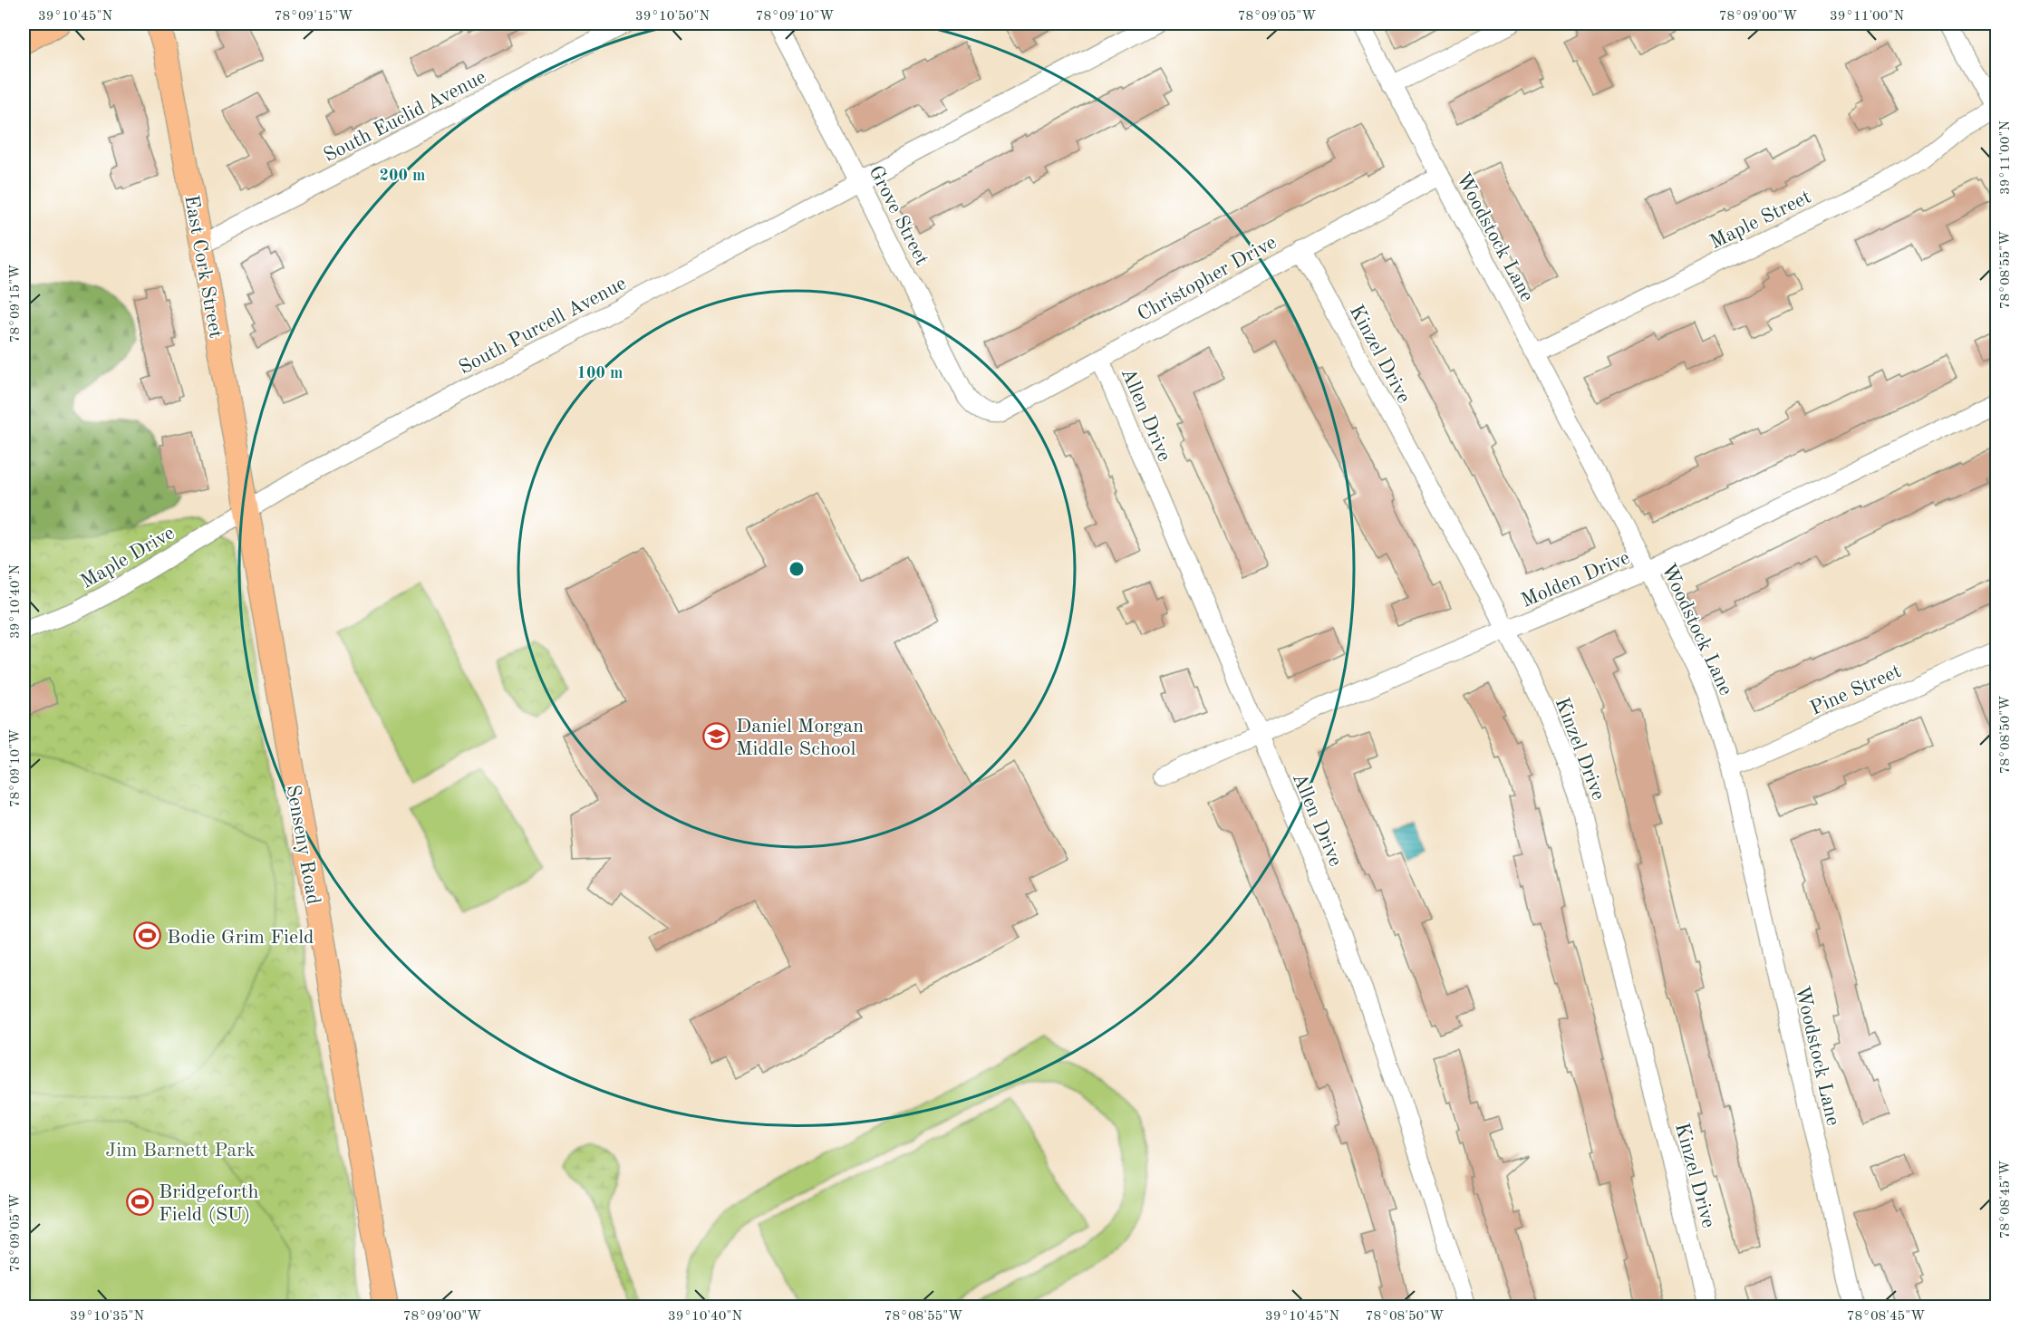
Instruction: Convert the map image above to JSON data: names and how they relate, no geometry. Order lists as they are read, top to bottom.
{
  "streets": {
    "main road": ["East Cork Street", "Senseny Road"],
    "street": [
      "South Euclid Avenue",
      "Grove Street",
      "Maple Street",
      "Woodstock Lane",
      "Christopher Drive",
      "South Purcell Avenue",
      "Kinzel Drive",
      "Allen Drive",
      "Maple Drive",
      "Molden Drive",
      "Pine Street"
    ]
  },
  "crossings": [
    ["South Euclid Avenue", "East Cork Street"],
    ["Grove Street", "Christopher Drive"],
    ["Grove Street", "South Purcell Avenue"],
    ["Maple Street", "Woodstock Lane"],
    ["Woodstock Lane", "Christopher Drive"],
    ["Woodstock Lane", "Molden Drive"],
    ["Woodstock Lane", "Pine Street"],
    ["East Cork Street", "South Purcell Avenue"],
    ["East Cork Street", "Maple Drive"],
    ["East Cork Street", "Senseny Road"],
    ["Christopher Drive", "Kinzel Drive"],
    ["Christopher Drive", "Allen Drive"],
    ["South Purcell Avenue", "Maple Drive"],
    ["South Purcell Avenue", "Senseny Road"],
    ["Kinzel Drive", "Molden Drive"],
    ["Allen Drive", "Molden Drive"],
    ["Maple Drive", "Senseny Road"]
  ],
  "parks": ["Jim Barnett Park"],
  "places": {
    "school or university": ["Daniel Morgan Middle School"],
    "sports": ["Bodie Grim Field", "Bridgeforth Field (SU)"]
  },
  "coordinates": [
    "39°10'45\"N",
    "78°09'15\"W",
    "39°10'50\"N",
    "78°09'10\"W",
    "78°09'05\"W",
    "78°09'00\"W",
    "39°11'00\"N",
    "78°08'55\"W",
    "39°10'40\"N",
    "78°08'50\"W",
    "78°08'45\"W",
    "39°10'35\"N"
  ],
  "rings": ["200 m", "100 m"]
}
